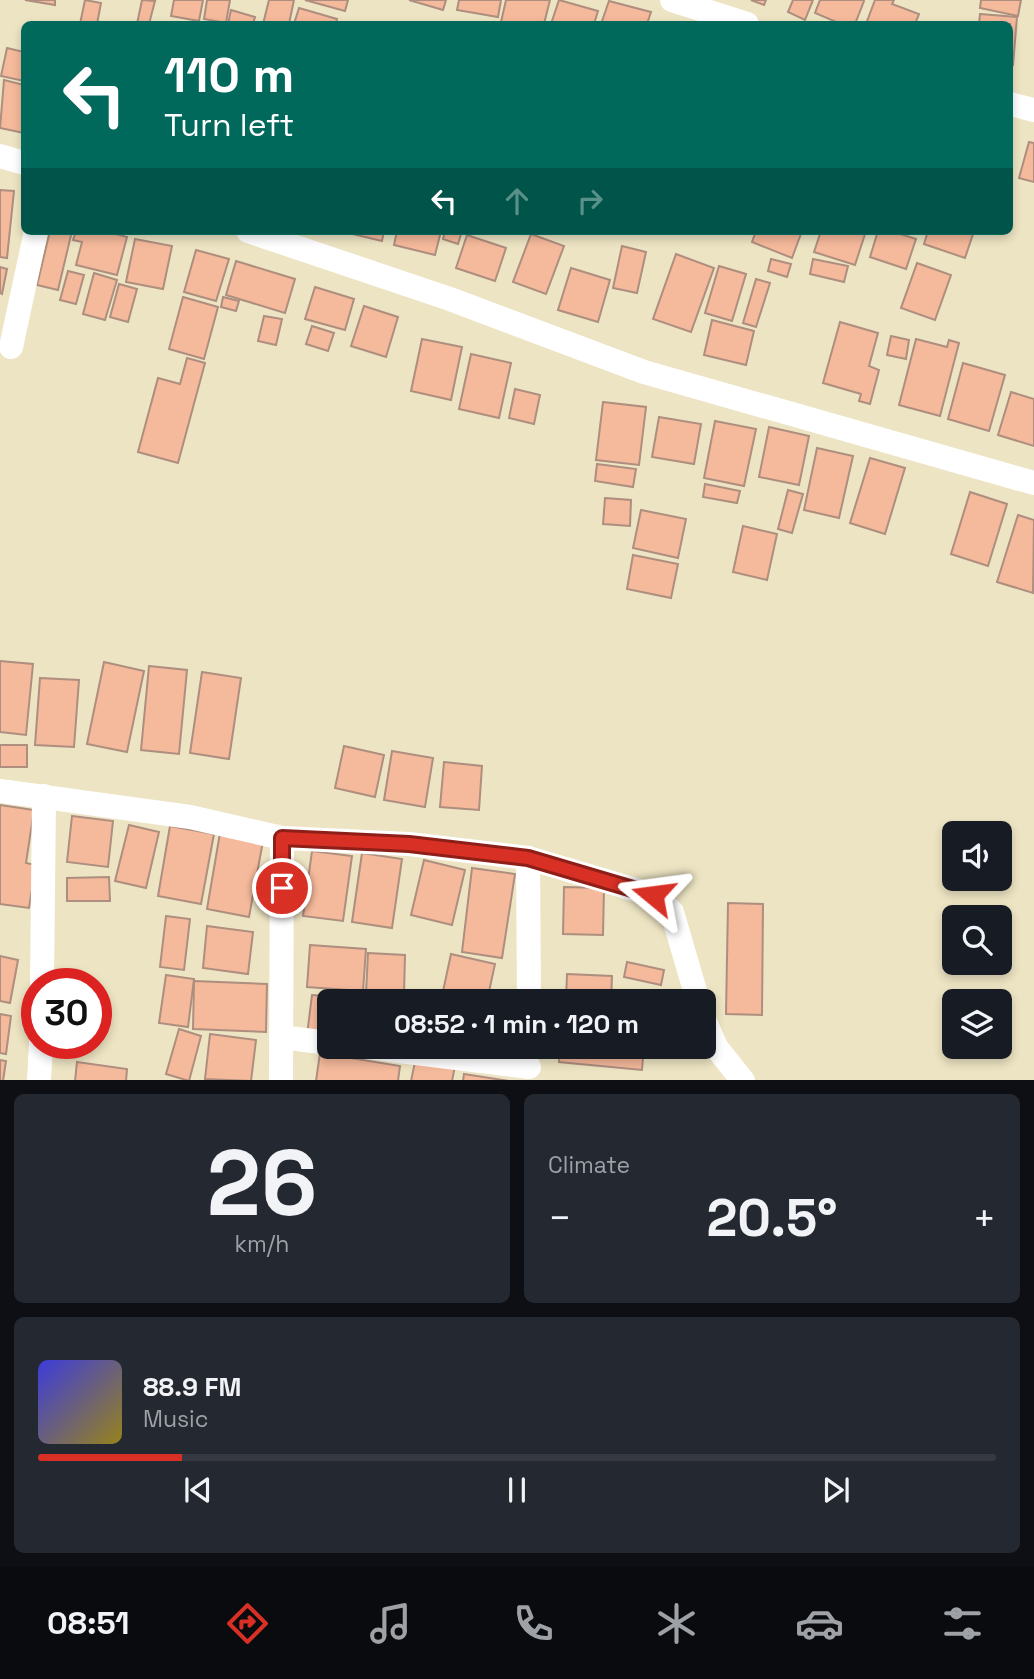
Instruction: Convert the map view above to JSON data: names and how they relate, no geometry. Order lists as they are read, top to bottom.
{
  "page": {
    "turn": ["110 m", "Turn left"],
    "limit": "30",
    "trip": "08:52 · 1 min · 120 m",
    "tile": [
      ["26", "km/h"],
      "Climate"
    ],
    "heat": ["−", "20.5°", "+"],
    "song": ["88.9 FM", "Music"],
    "tabs": "08:51"
  }
}
